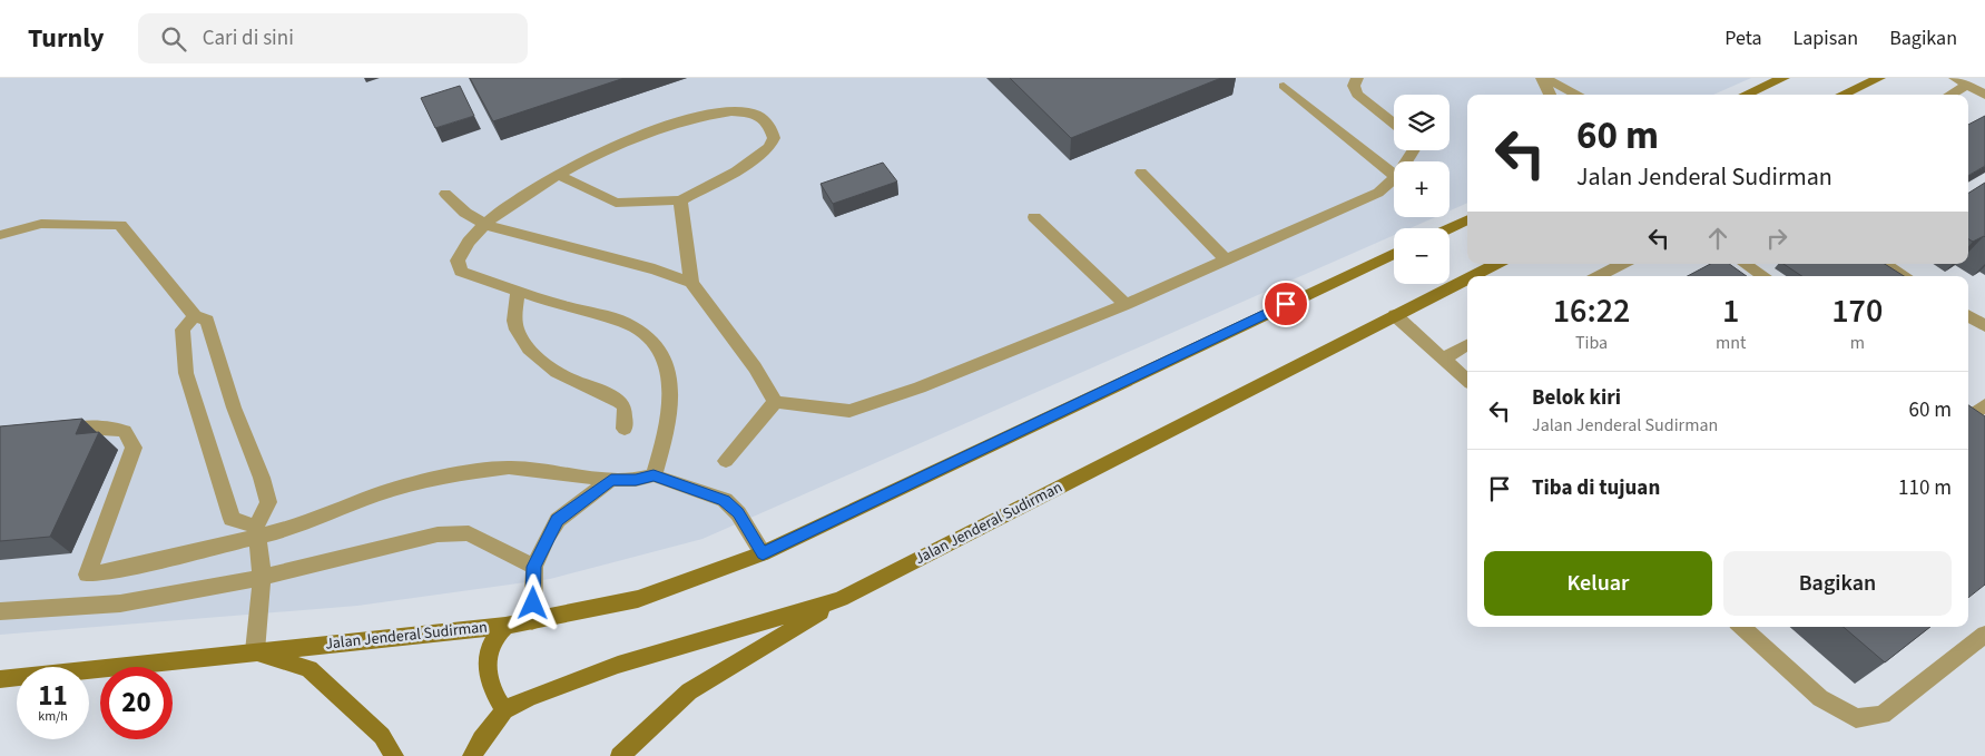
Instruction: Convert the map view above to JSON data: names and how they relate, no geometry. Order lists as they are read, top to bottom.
{
  "streets": {
    "street": ["Jalan Jenderal Sudirman"]
  },
  "page": {
    "header": "Turnly",
    "search": "Cari di sini",
    "nav": ["Peta", "Lapisan", "Bagikan"],
    "map_buttons": ["+", "−"],
    "turn": ["60 m", "Jalan Jenderal Sudirman"],
    "eta": [
      "16:22",
      "Tiba",
      "1",
      "mnt",
      "170",
      "m"
    ],
    "list": [
      {
        "name": "Belok kiri",
        "note": "Jalan Jenderal Sudirman",
        "value": "60 m"
      },
      {
        "name": "Tiba di tujuan",
        "value": "110 m"
      }
    ],
    "buttons": ["Keluar", "Bagikan"],
    "speed": "11 km/h",
    "limit": "20"
  }
}
